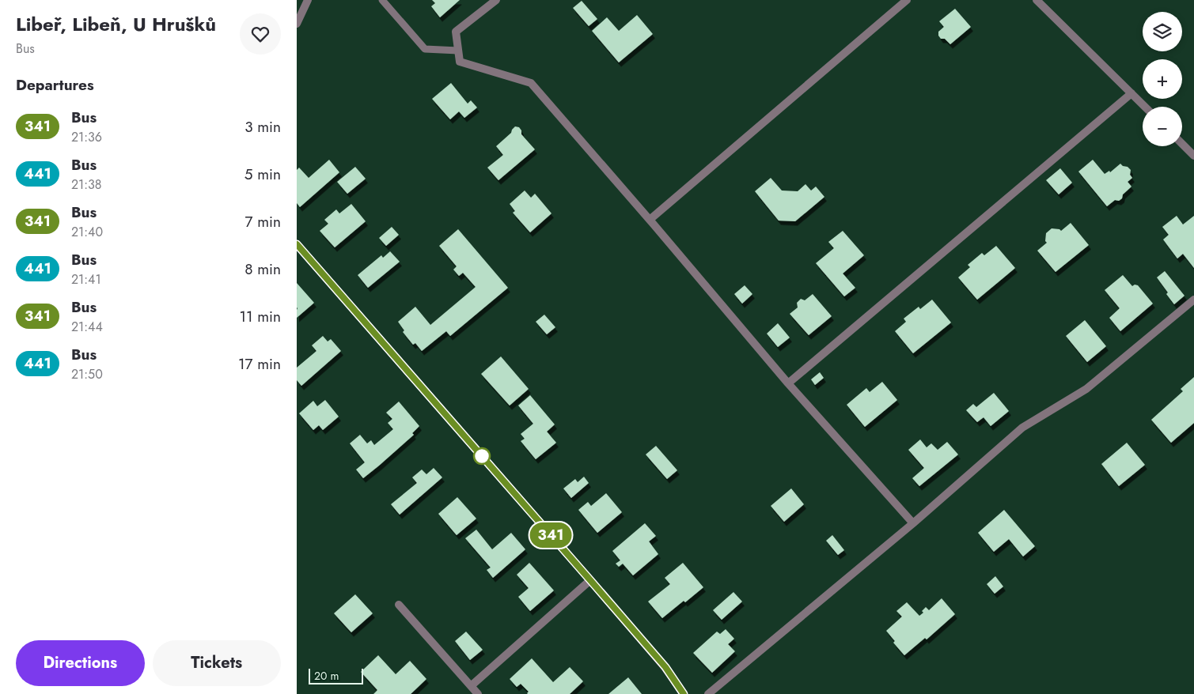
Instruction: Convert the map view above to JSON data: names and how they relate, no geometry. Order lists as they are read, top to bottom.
{
  "lines": ["bus line 341"],
  "scale_bar": "20 m",
  "page": {
    "heading": [
      ["Libeř, Libeň, U Hrušků", "Bus"],
      "Departures"
    ],
    "on_map": "341",
    "map_buttons": ["+", "−"],
    "list": [
      {
        "mark": "341",
        "name": "Bus",
        "note": "21:36",
        "value": "3 min"
      },
      {
        "mark": "441",
        "name": "Bus",
        "note": "21:38",
        "value": "5 min"
      },
      {
        "mark": "341",
        "name": "Bus",
        "note": "21:40",
        "value": "7 min"
      },
      {
        "mark": "441",
        "name": "Bus",
        "note": "21:41",
        "value": "8 min"
      },
      {
        "mark": "341",
        "name": "Bus",
        "note": "21:44",
        "value": "11 min"
      },
      {
        "mark": "441",
        "name": "Bus",
        "note": "21:50",
        "value": "17 min"
      }
    ],
    "buttons": ["Directions", "Tickets"],
    "scale": "20 m"
  }
}
